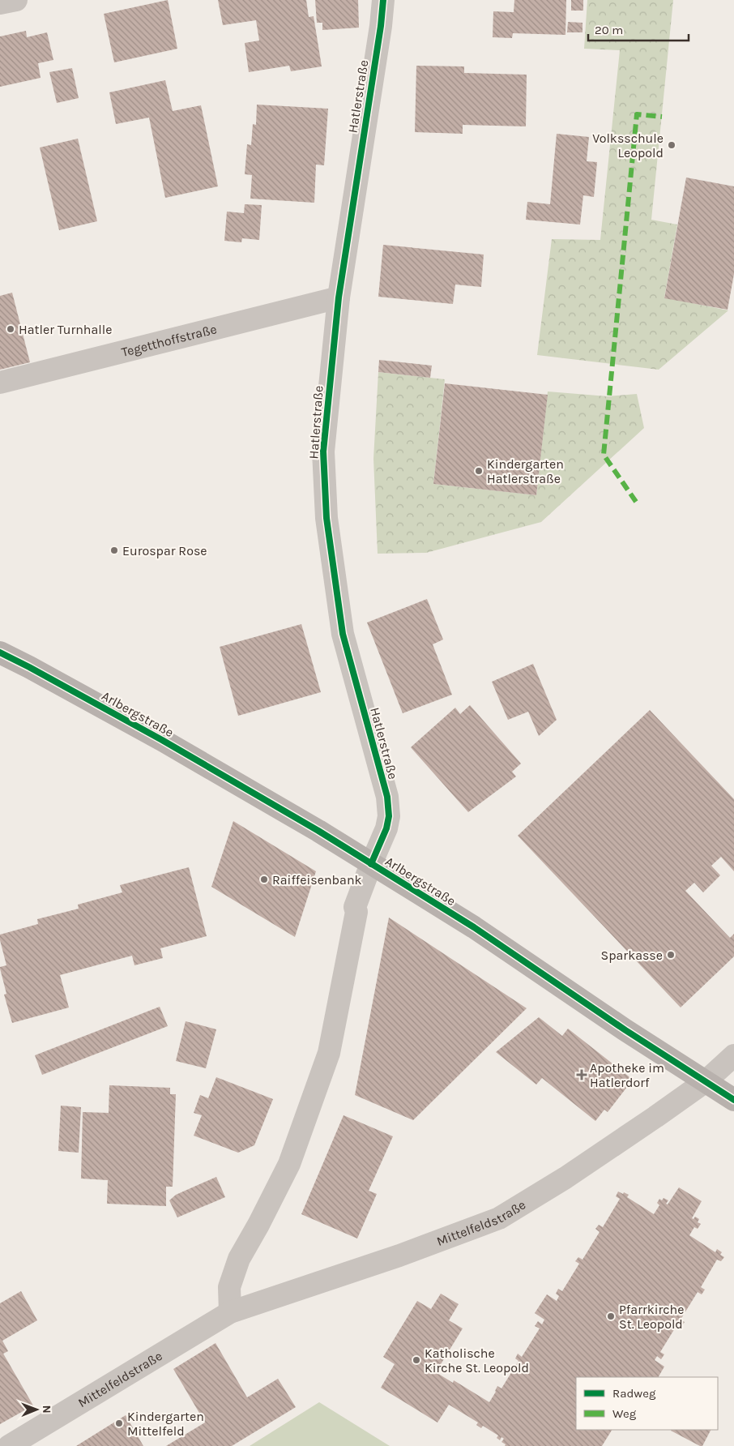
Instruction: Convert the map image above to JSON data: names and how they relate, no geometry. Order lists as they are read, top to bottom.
{
  "streets": {
    "main road": ["Arlbergstraße"],
    "street": ["Hatlerstraße", "Tegetthoffstraße", "Mittelfeldstraße"]
  },
  "crossings": [
    ["Hatlerstraße", "Tegetthoffstraße"],
    ["Hatlerstraße", "Arlbergstraße"],
    ["Arlbergstraße", "Mittelfeldstraße"]
  ],
  "places": {
    "other": [
      "Volksschule Leopold",
      "Hatler Turnhalle",
      "Kindergarten Hatlerstraße",
      "Eurospar Rose",
      "Raiffeisenbank",
      "Sparkasse",
      "Pfarrkirche St. Leopold",
      "Katholische Kirche St. Leopold",
      "Kindergarten Mittelfeld"
    ],
    "health": ["Apotheke im Hatlerdorf"]
  },
  "legend": ["Radweg", "Weg"],
  "scale_bar": "20 m",
  "north": "right"
}
